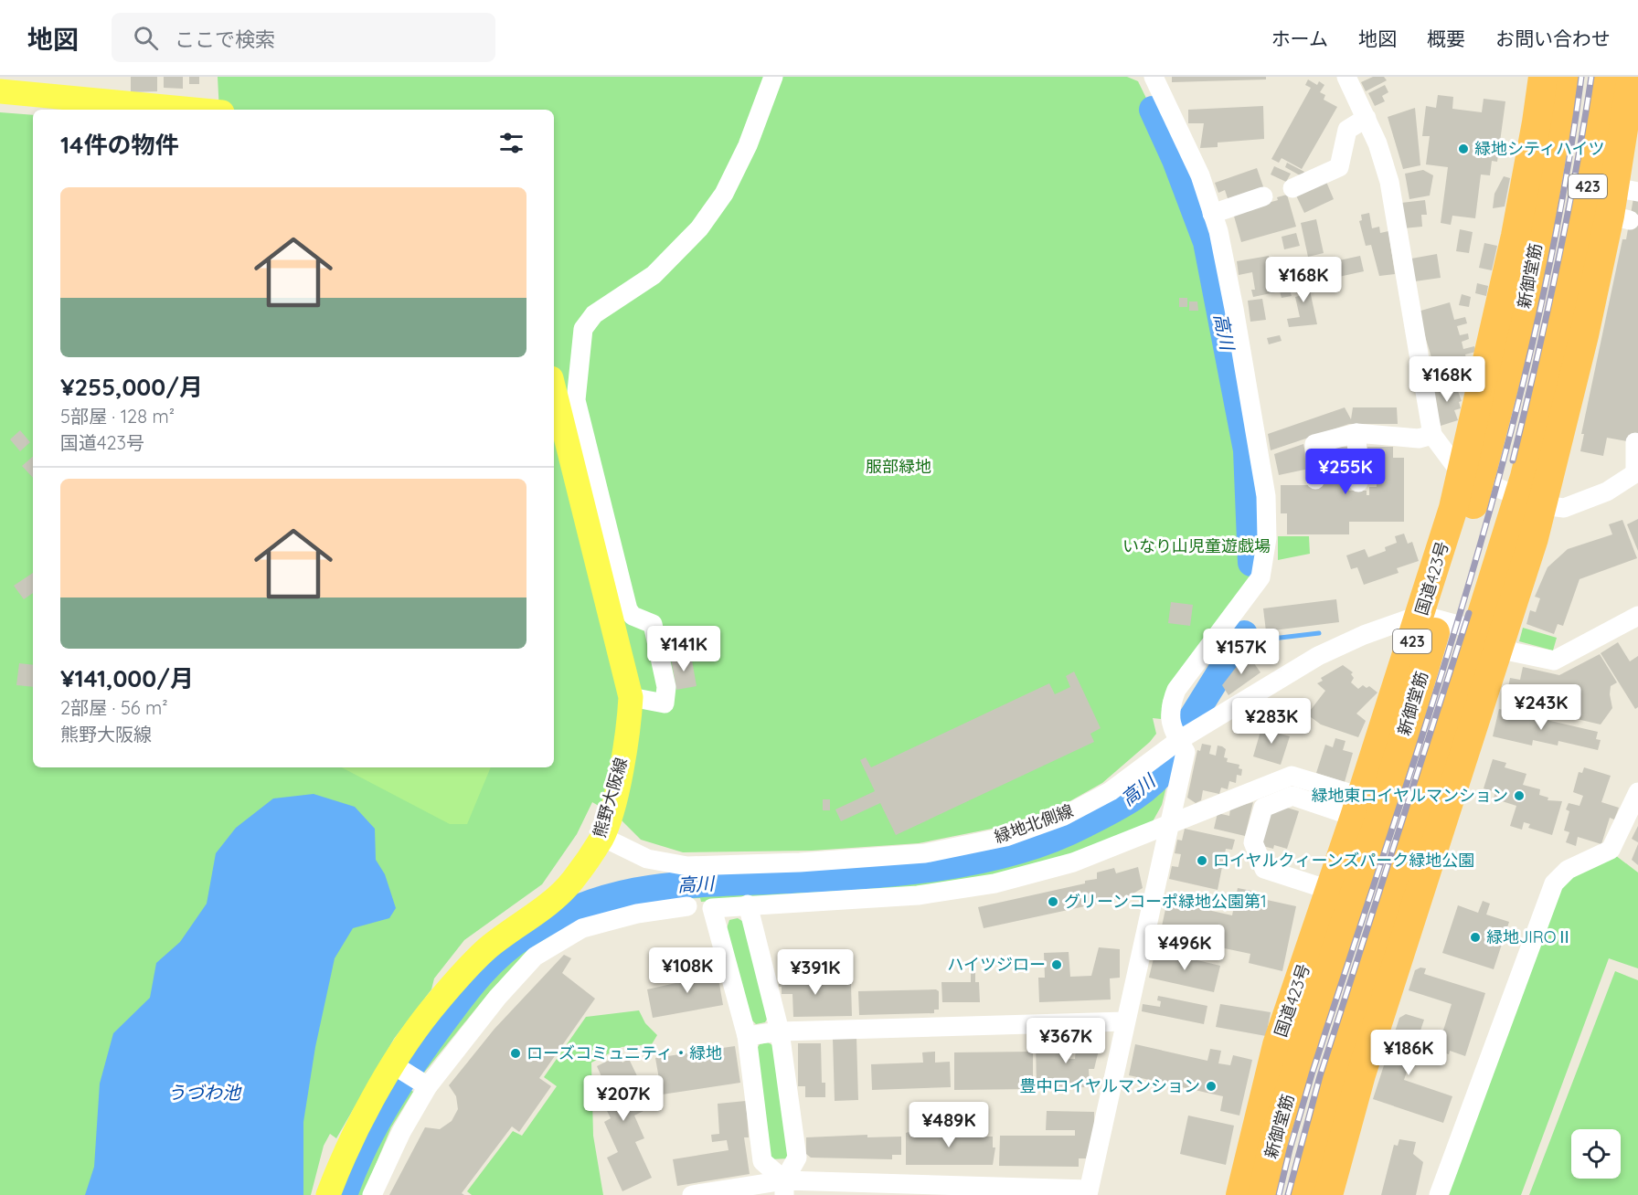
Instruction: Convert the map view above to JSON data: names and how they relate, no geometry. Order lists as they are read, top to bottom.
{
  "streets": {
    "highway": ["423", "新御堂筋", "国道423号"],
    "main road": ["熊野大阪線"],
    "street": ["緑地北側線"]
  },
  "crossings": [
    ["新御堂筋", "国道423号"],
    ["国道423号", "緑地北側線"],
    ["熊野大阪線", "緑地北側線"]
  ],
  "water": ["高川", "うづわ池"],
  "parks": ["服部緑地", "いなり山児童遊戯場"],
  "places": [
    "緑地シティハイツ",
    "緑地東ロイヤルマンション",
    "ロイヤルクィーンズパーク緑地公園",
    "グリーンコーポ緑地公園第1",
    "緑地JIROⅡ",
    "ハイツジロー",
    "ローズコミュニティ・緑地",
    "豊中ロイヤルマンション"
  ],
  "page": {
    "header": "地図",
    "search": "ここで検索",
    "nav": [
      "ホーム",
      "地図",
      "概要",
      "お問い合わせ"
    ],
    "heading": "14件の物件",
    "list": [
      {
        "name": "¥255,000/月",
        "note": "5部屋 · 128 m² · 国道423号"
      },
      {
        "name": "¥141,000/月",
        "note": "2部屋 · 56 m² · 熊野大阪線"
      }
    ],
    "price": [
      "¥168K",
      "¥168K",
      "¥255K",
      "¥141K",
      "¥157K",
      "¥243K",
      "¥283K",
      "¥496K",
      "¥108K",
      "¥391K",
      "¥367K",
      "¥186K",
      "¥207K",
      "¥489K"
    ]
  }
}
